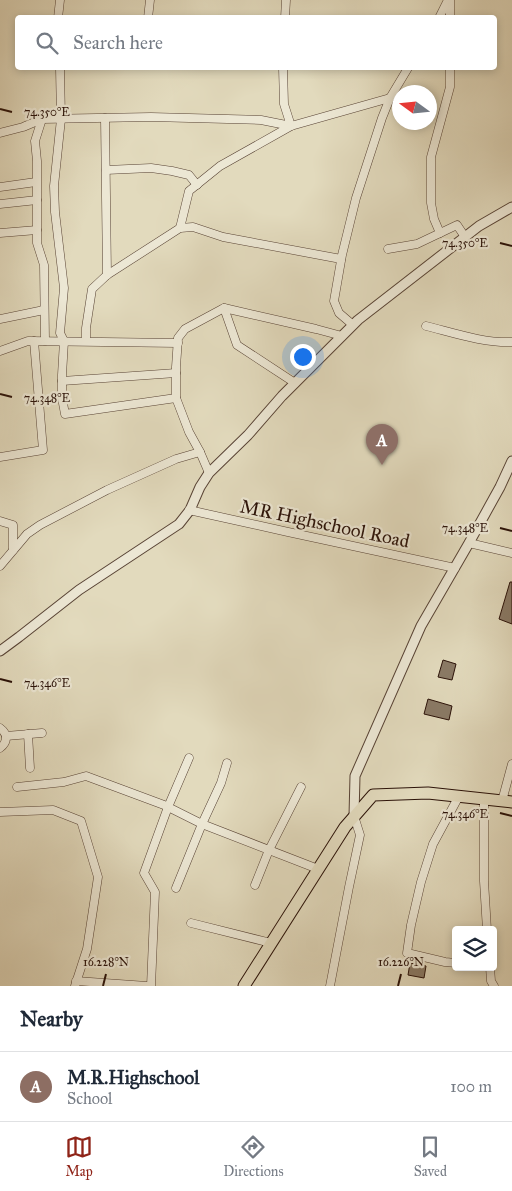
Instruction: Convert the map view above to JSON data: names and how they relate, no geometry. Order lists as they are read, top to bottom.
{
  "streets": {
    "street": ["MR Highschool Road"]
  },
  "north": "left",
  "page": {
    "search": "Search here",
    "pins": "A",
    "heading": "Nearby",
    "list": [
      {
        "mark": "A",
        "name": "M.R.Highschool",
        "note": "School",
        "value": "100 m"
      }
    ],
    "nav": ["Map", "Directions", "Saved"]
  },
  "coordinates": [
    "74.350°E",
    "74.348°E",
    "74.346°E",
    "16.228°N",
    "16.226°N"
  ]
}
